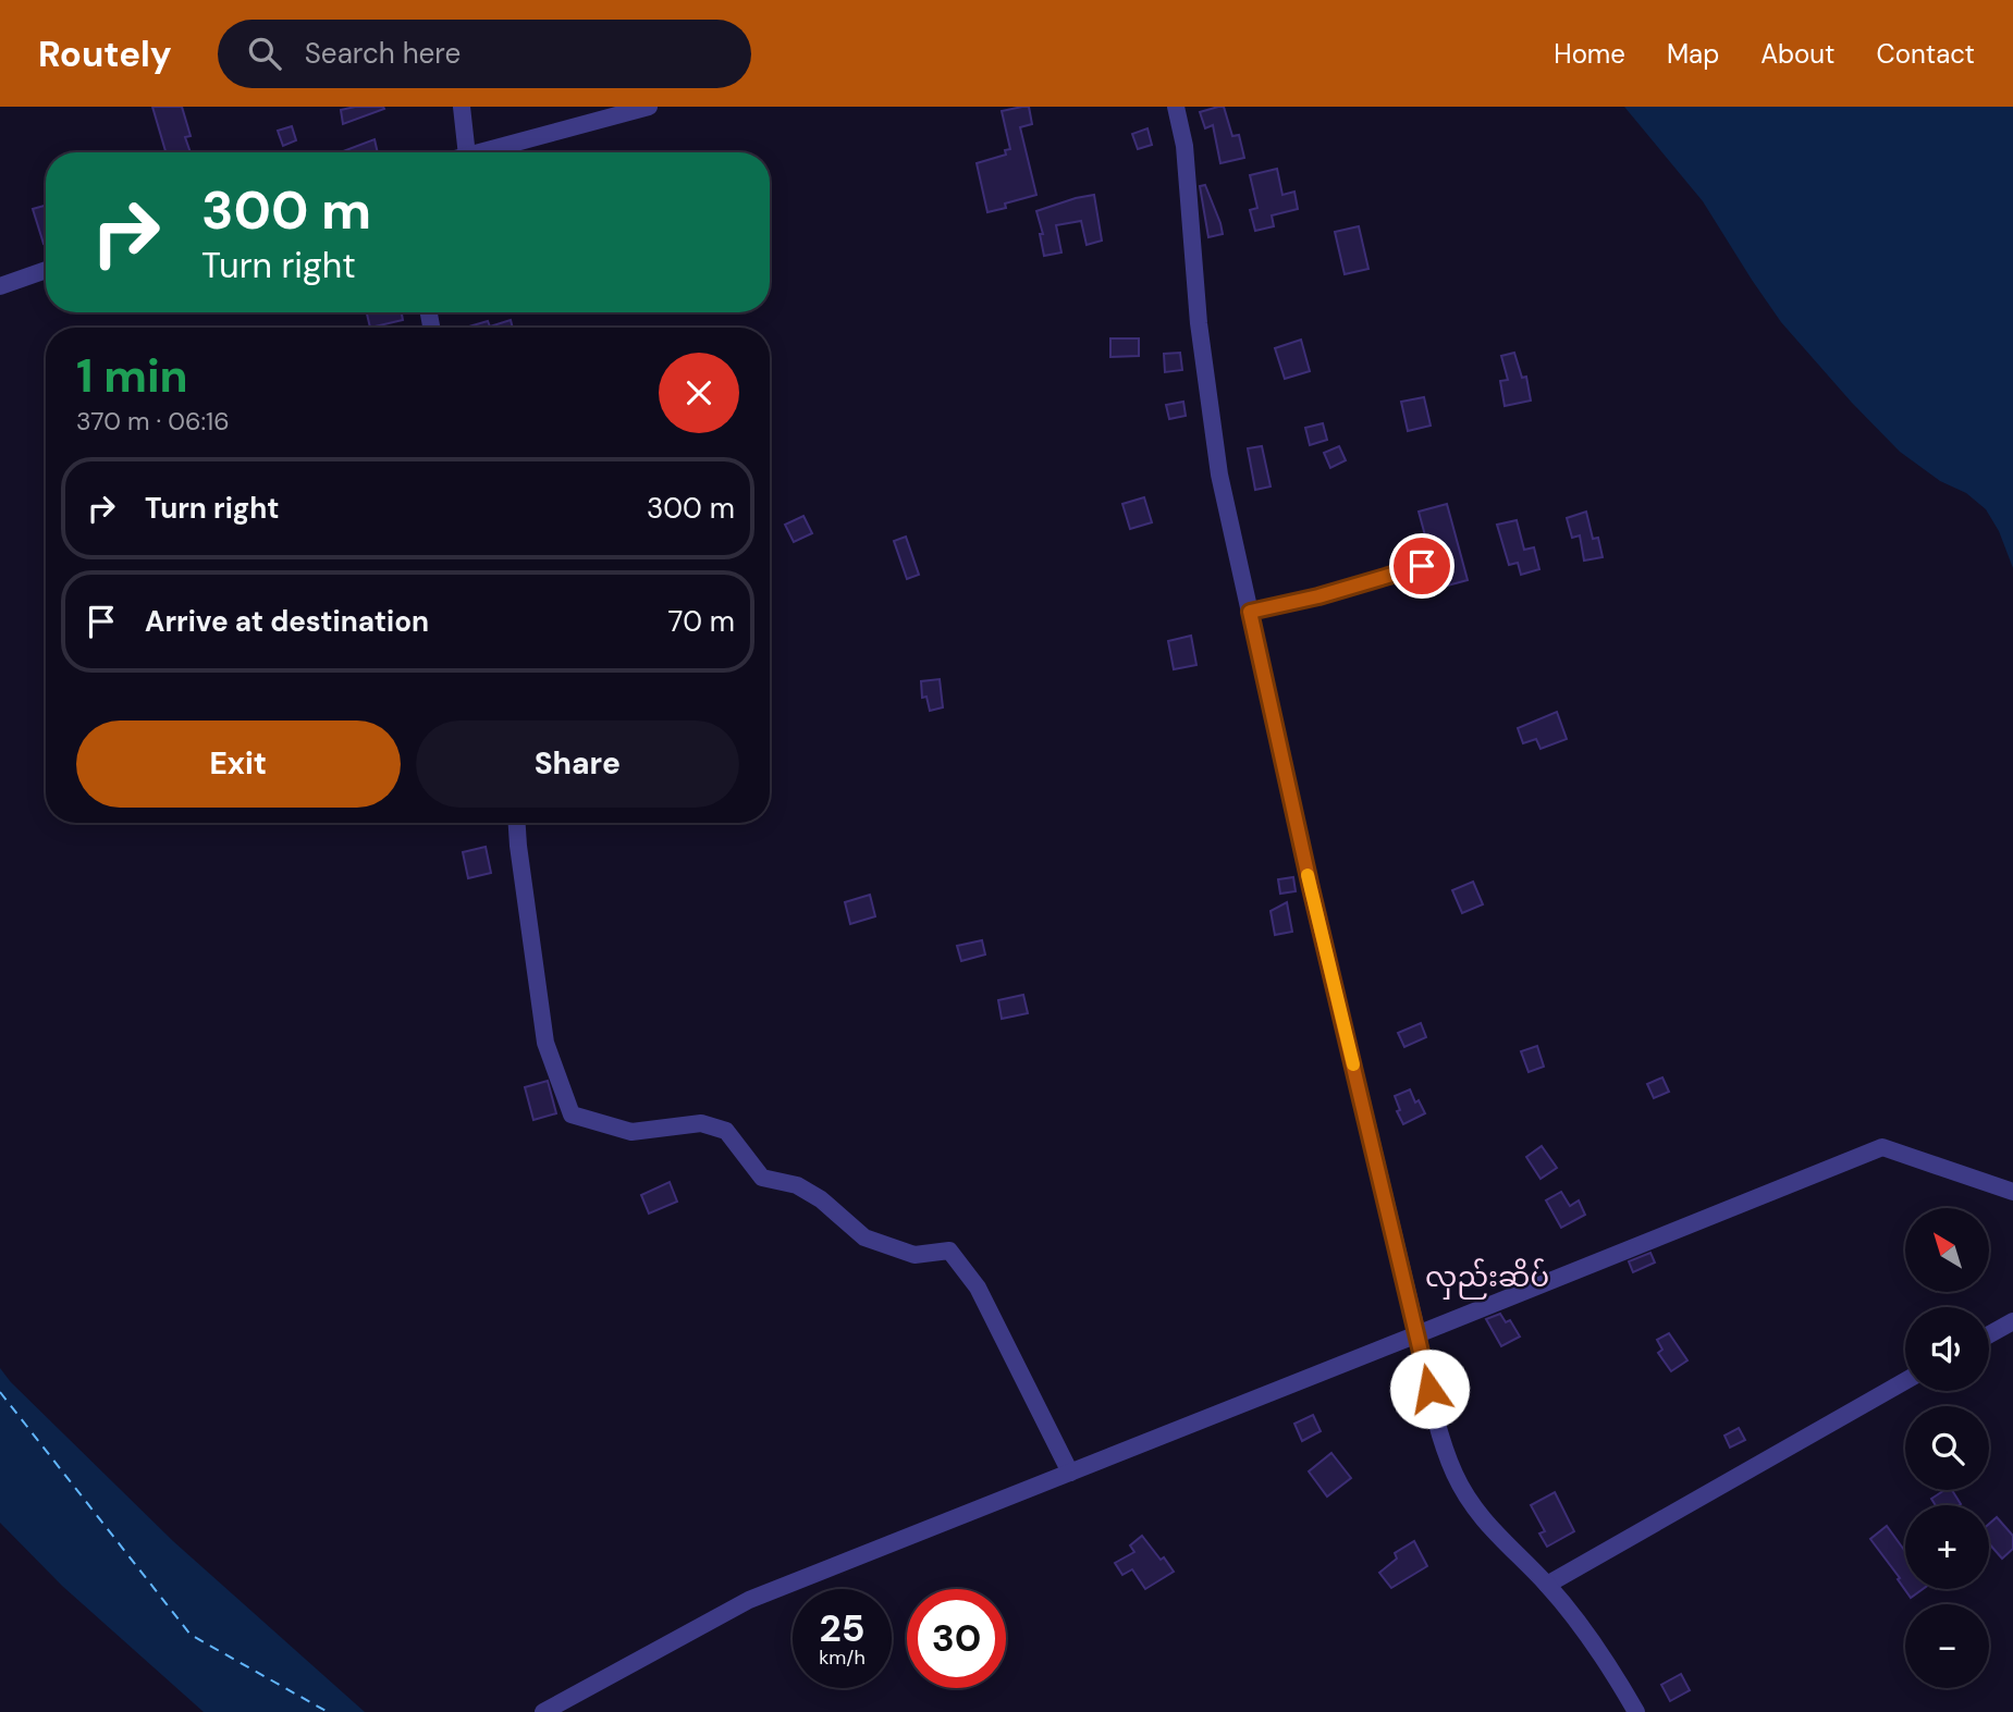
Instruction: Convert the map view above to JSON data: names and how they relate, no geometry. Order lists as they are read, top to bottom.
{
  "districts": ["လှည်းဆိပ်"],
  "north": "top left",
  "page": {
    "header": "Routely",
    "search": "Search here",
    "nav": [
      "Home",
      "Map",
      "About",
      "Contact"
    ],
    "turn": ["300 m", "Turn right"],
    "heading": ["1 min", "370 m · 06:16"],
    "list": [
      {
        "name": "Turn right",
        "value": "300 m"
      },
      {
        "name": "Arrive at destination",
        "value": "70 m"
      }
    ],
    "buttons": ["Exit", "Share"],
    "map_buttons": ["+", "−"],
    "speed": "25 km/h",
    "limit": "30"
  }
}
